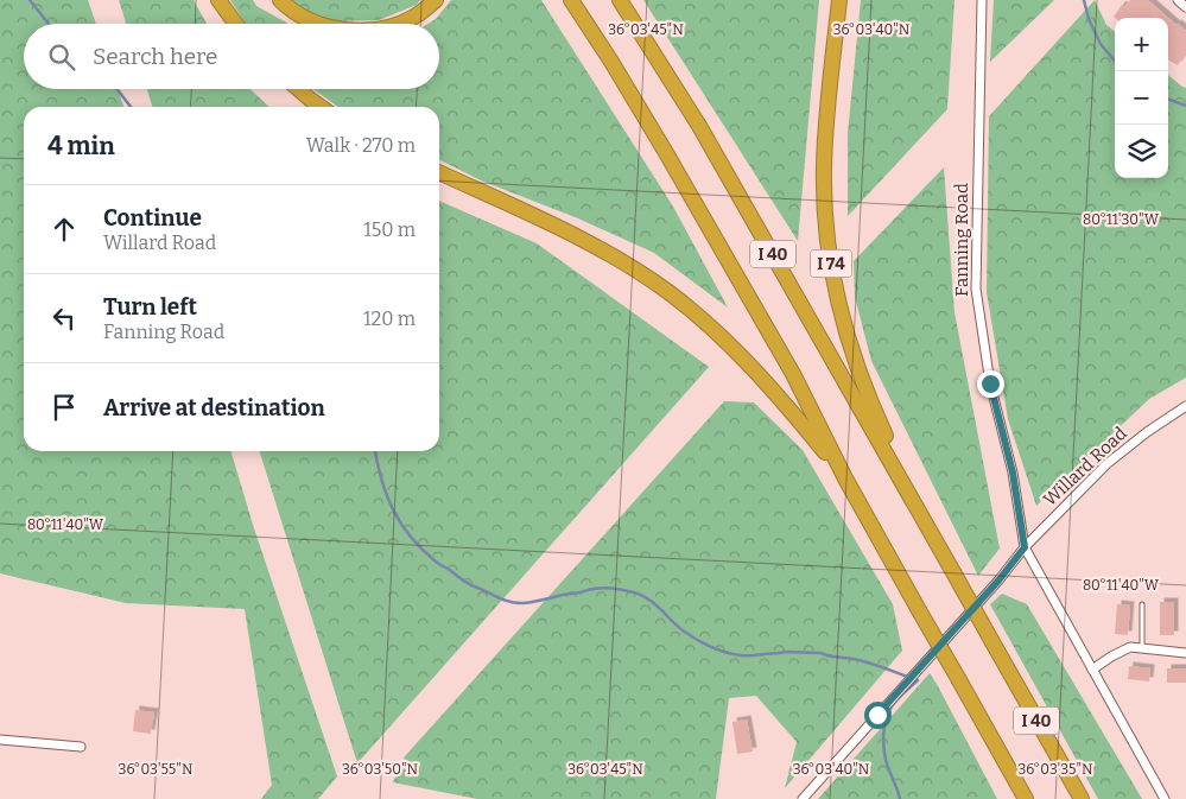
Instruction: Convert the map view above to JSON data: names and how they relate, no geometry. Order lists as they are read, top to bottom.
{
  "streets": {
    "highway": ["I 40", "I 74"],
    "street": ["Fanning Road", "Willard Road"]
  },
  "crossings": [
    ["Fanning Road", "Willard Road"],
    ["I 40", "I 74"]
  ],
  "page": {
    "map_buttons": ["+", "−"],
    "search": "Search here",
    "heading": ["4 min", "Walk · 270 m"],
    "list": [
      ["Continue", "Willard Road", "150 m"],
      ["Turn left", "Fanning Road", "120 m"],
      "Arrive at destination"
    ]
  },
  "coordinates": [
    "36°03'45\"N",
    "36°03'40\"N",
    "80°11'30\"W",
    "80°11'40\"W",
    "36°03'55\"N",
    "36°03'50\"N",
    "36°03'35\"N"
  ]
}
